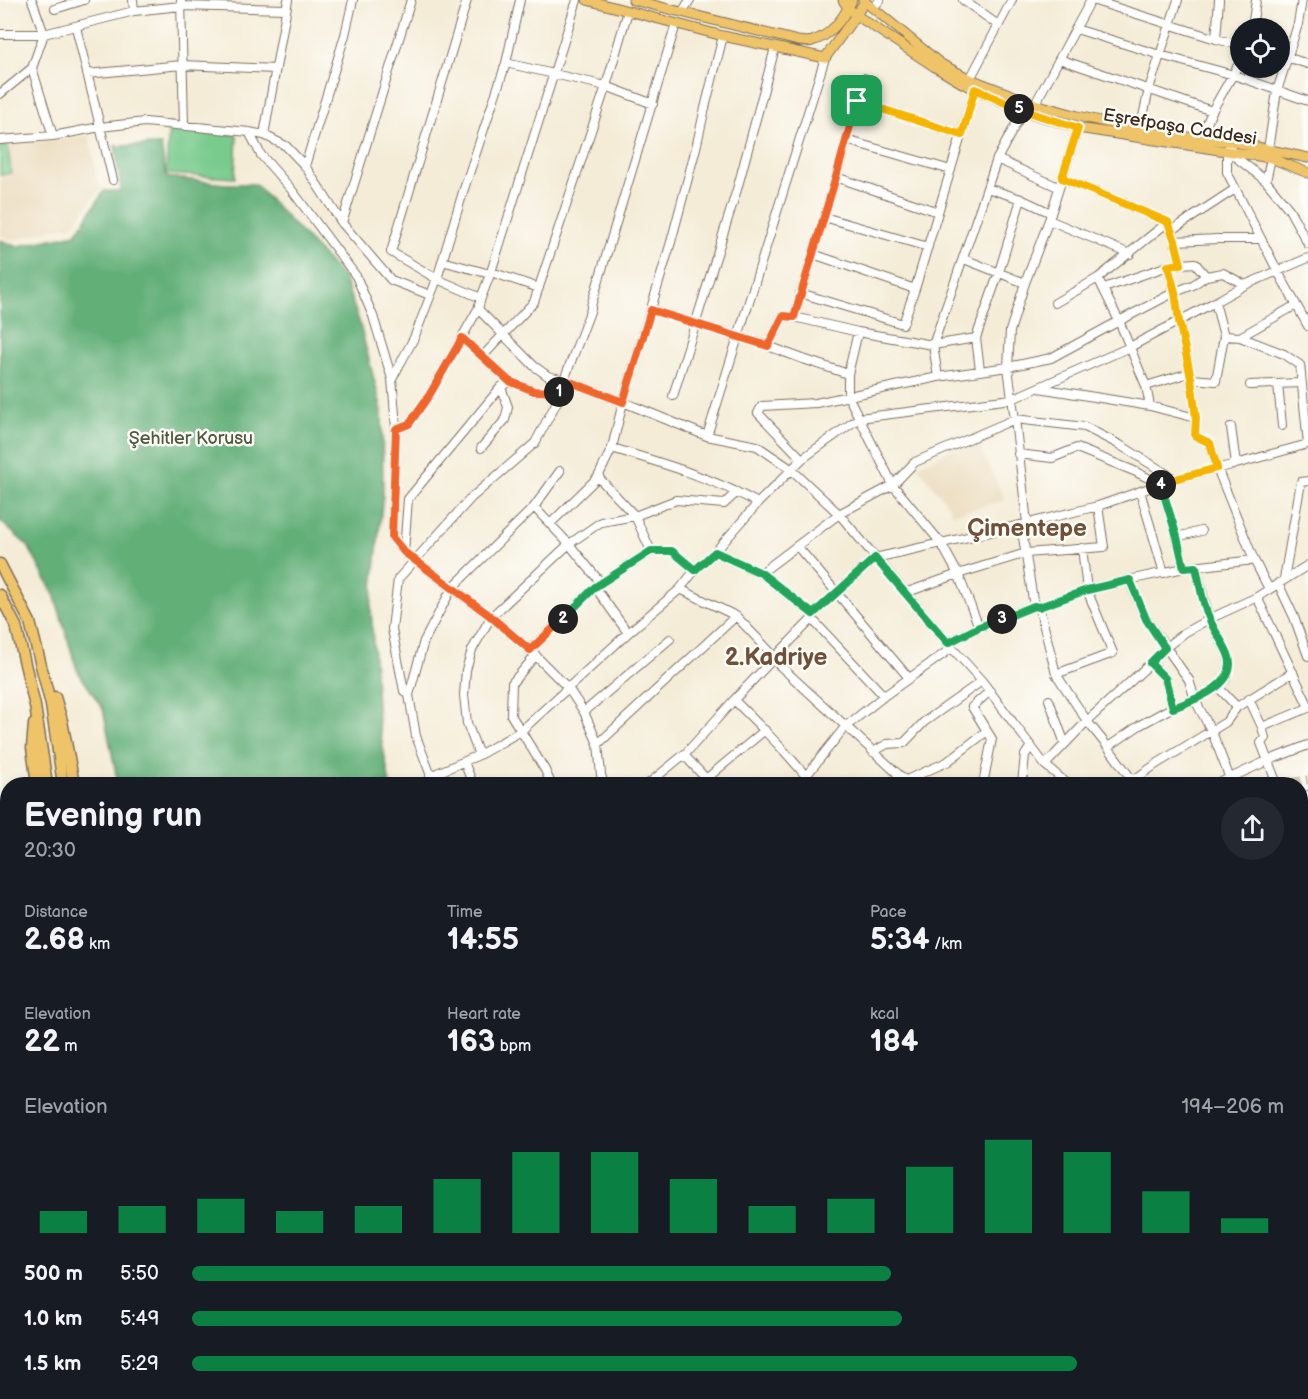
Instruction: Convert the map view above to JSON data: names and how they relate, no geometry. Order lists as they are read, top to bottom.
{
  "streets": {
    "main road": ["Eşrefpaşa Caddesi"]
  },
  "districts": ["Çimentepe", "2.Kadriye"],
  "parks": ["Şehitler Korusu"],
  "page": {
    "pins": [
      "5",
      "1",
      "4",
      "2",
      "3"
    ],
    "heading": ["Evening run", "20:30"],
    "stats": [
      ["Distance", "2.68 km"],
      ["Time", "14:55"],
      ["Pace", "5:34 /km"],
      ["Elevation", "22 m"],
      ["Heart rate", "163 bpm"],
      ["kcal", "184"]
    ],
    "chart": ["Elevation", "194–206 m"],
    "list": [
      {
        "name": "500 m",
        "note": "5:50"
      },
      {
        "name": "1.0 km",
        "note": "5:49"
      },
      {
        "name": "1.5 km",
        "note": "5:29"
      }
    ]
  }
}
